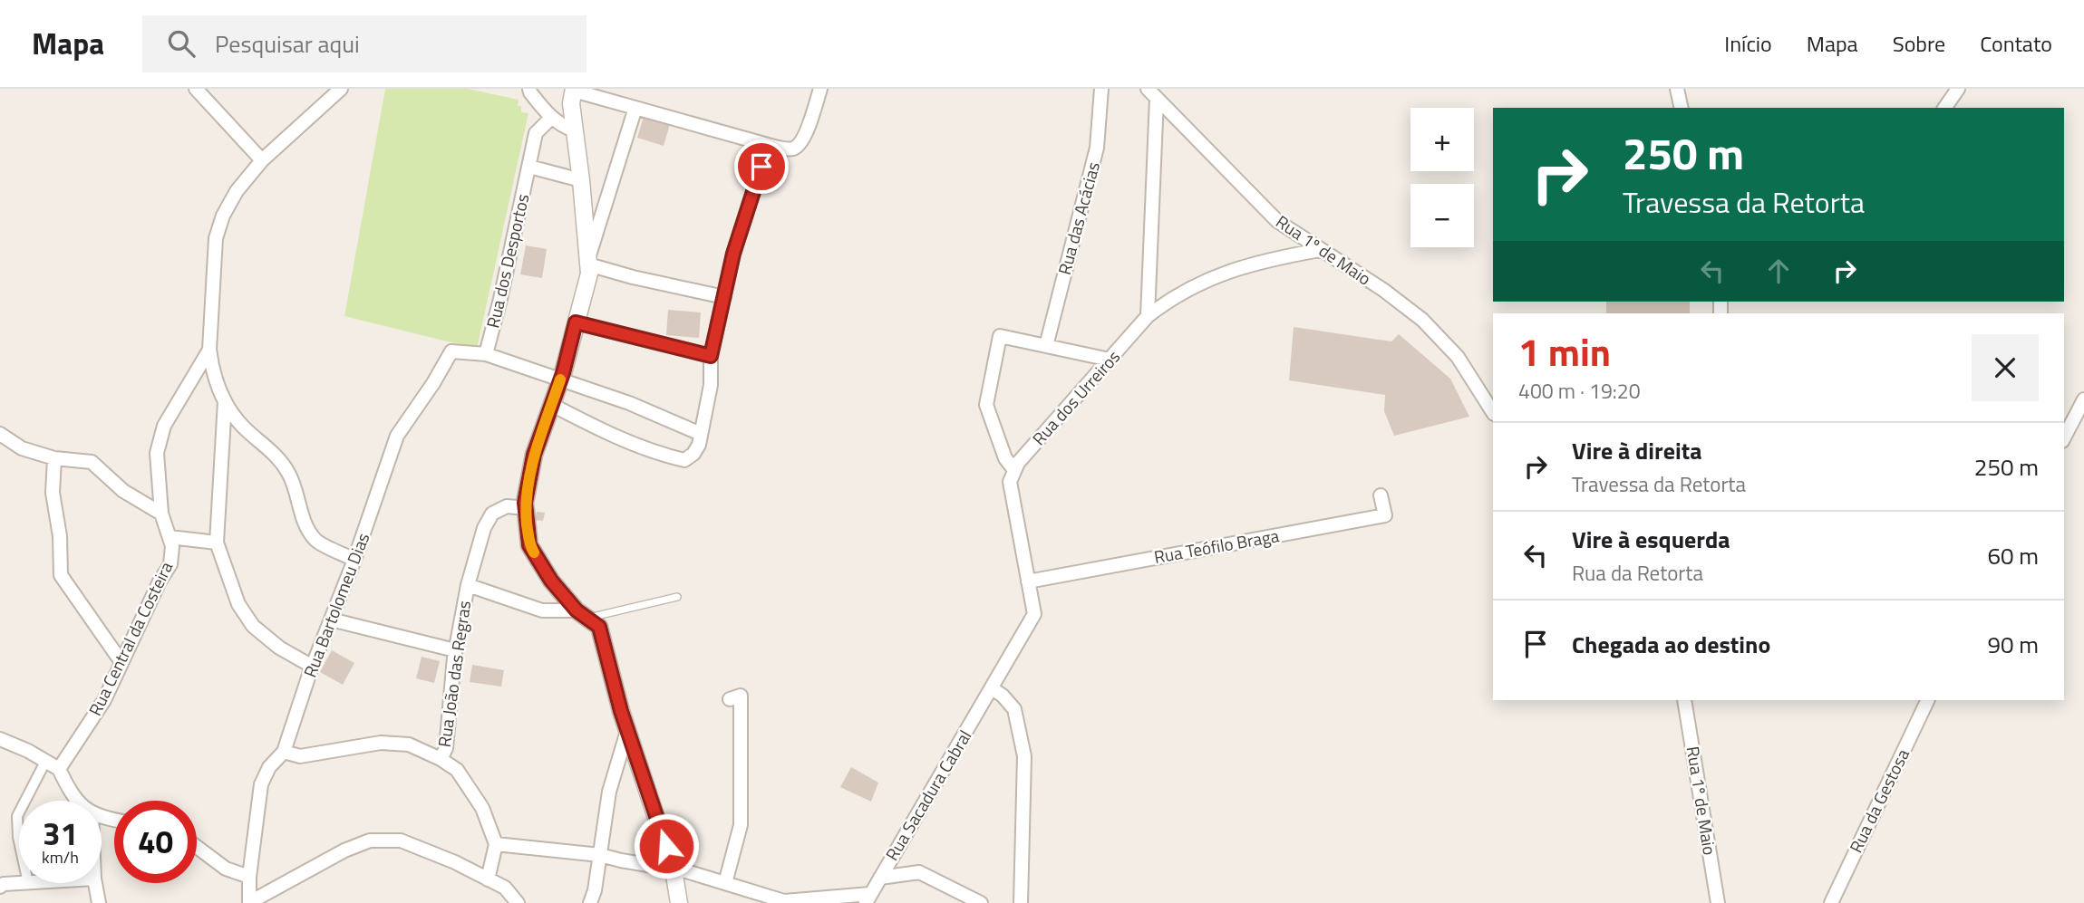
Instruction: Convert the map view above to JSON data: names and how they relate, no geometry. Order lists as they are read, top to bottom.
{
  "streets": {
    "street": [
      "Rua das Acácias",
      "Rua 1º de Maio",
      "Rua dos Desportos",
      "Rua dos Urreiros",
      "Rua Teófilo Braga",
      "Rua Bartolomeu Dias",
      "Rua Central da Costeira",
      "Rua João das Regras",
      "Rua Sacadura Cabral",
      "Rua da Gestosa"
    ]
  },
  "crossings": [
    ["Rua 1º de Maio", "Rua dos Urreiros"],
    ["Rua dos Desportos", "Rua Bartolomeu Dias"]
  ],
  "page": {
    "header": "Mapa",
    "search": "Pesquisar aqui",
    "nav": [
      "Início",
      "Mapa",
      "Sobre",
      "Contato"
    ],
    "map_buttons": ["+", "−"],
    "turn": ["250 m", "Travessa da Retorta"],
    "heading": ["1 min", "400 m · 19:20"],
    "list": [
      {
        "name": "Vire à direita",
        "note": "Travessa da Retorta",
        "value": "250 m"
      },
      {
        "name": "Vire à esquerda",
        "note": "Rua da Retorta",
        "value": "60 m"
      },
      {
        "name": "Chegada ao destino",
        "value": "90 m"
      }
    ],
    "speed": "31 km/h",
    "limit": "40"
  }
}
